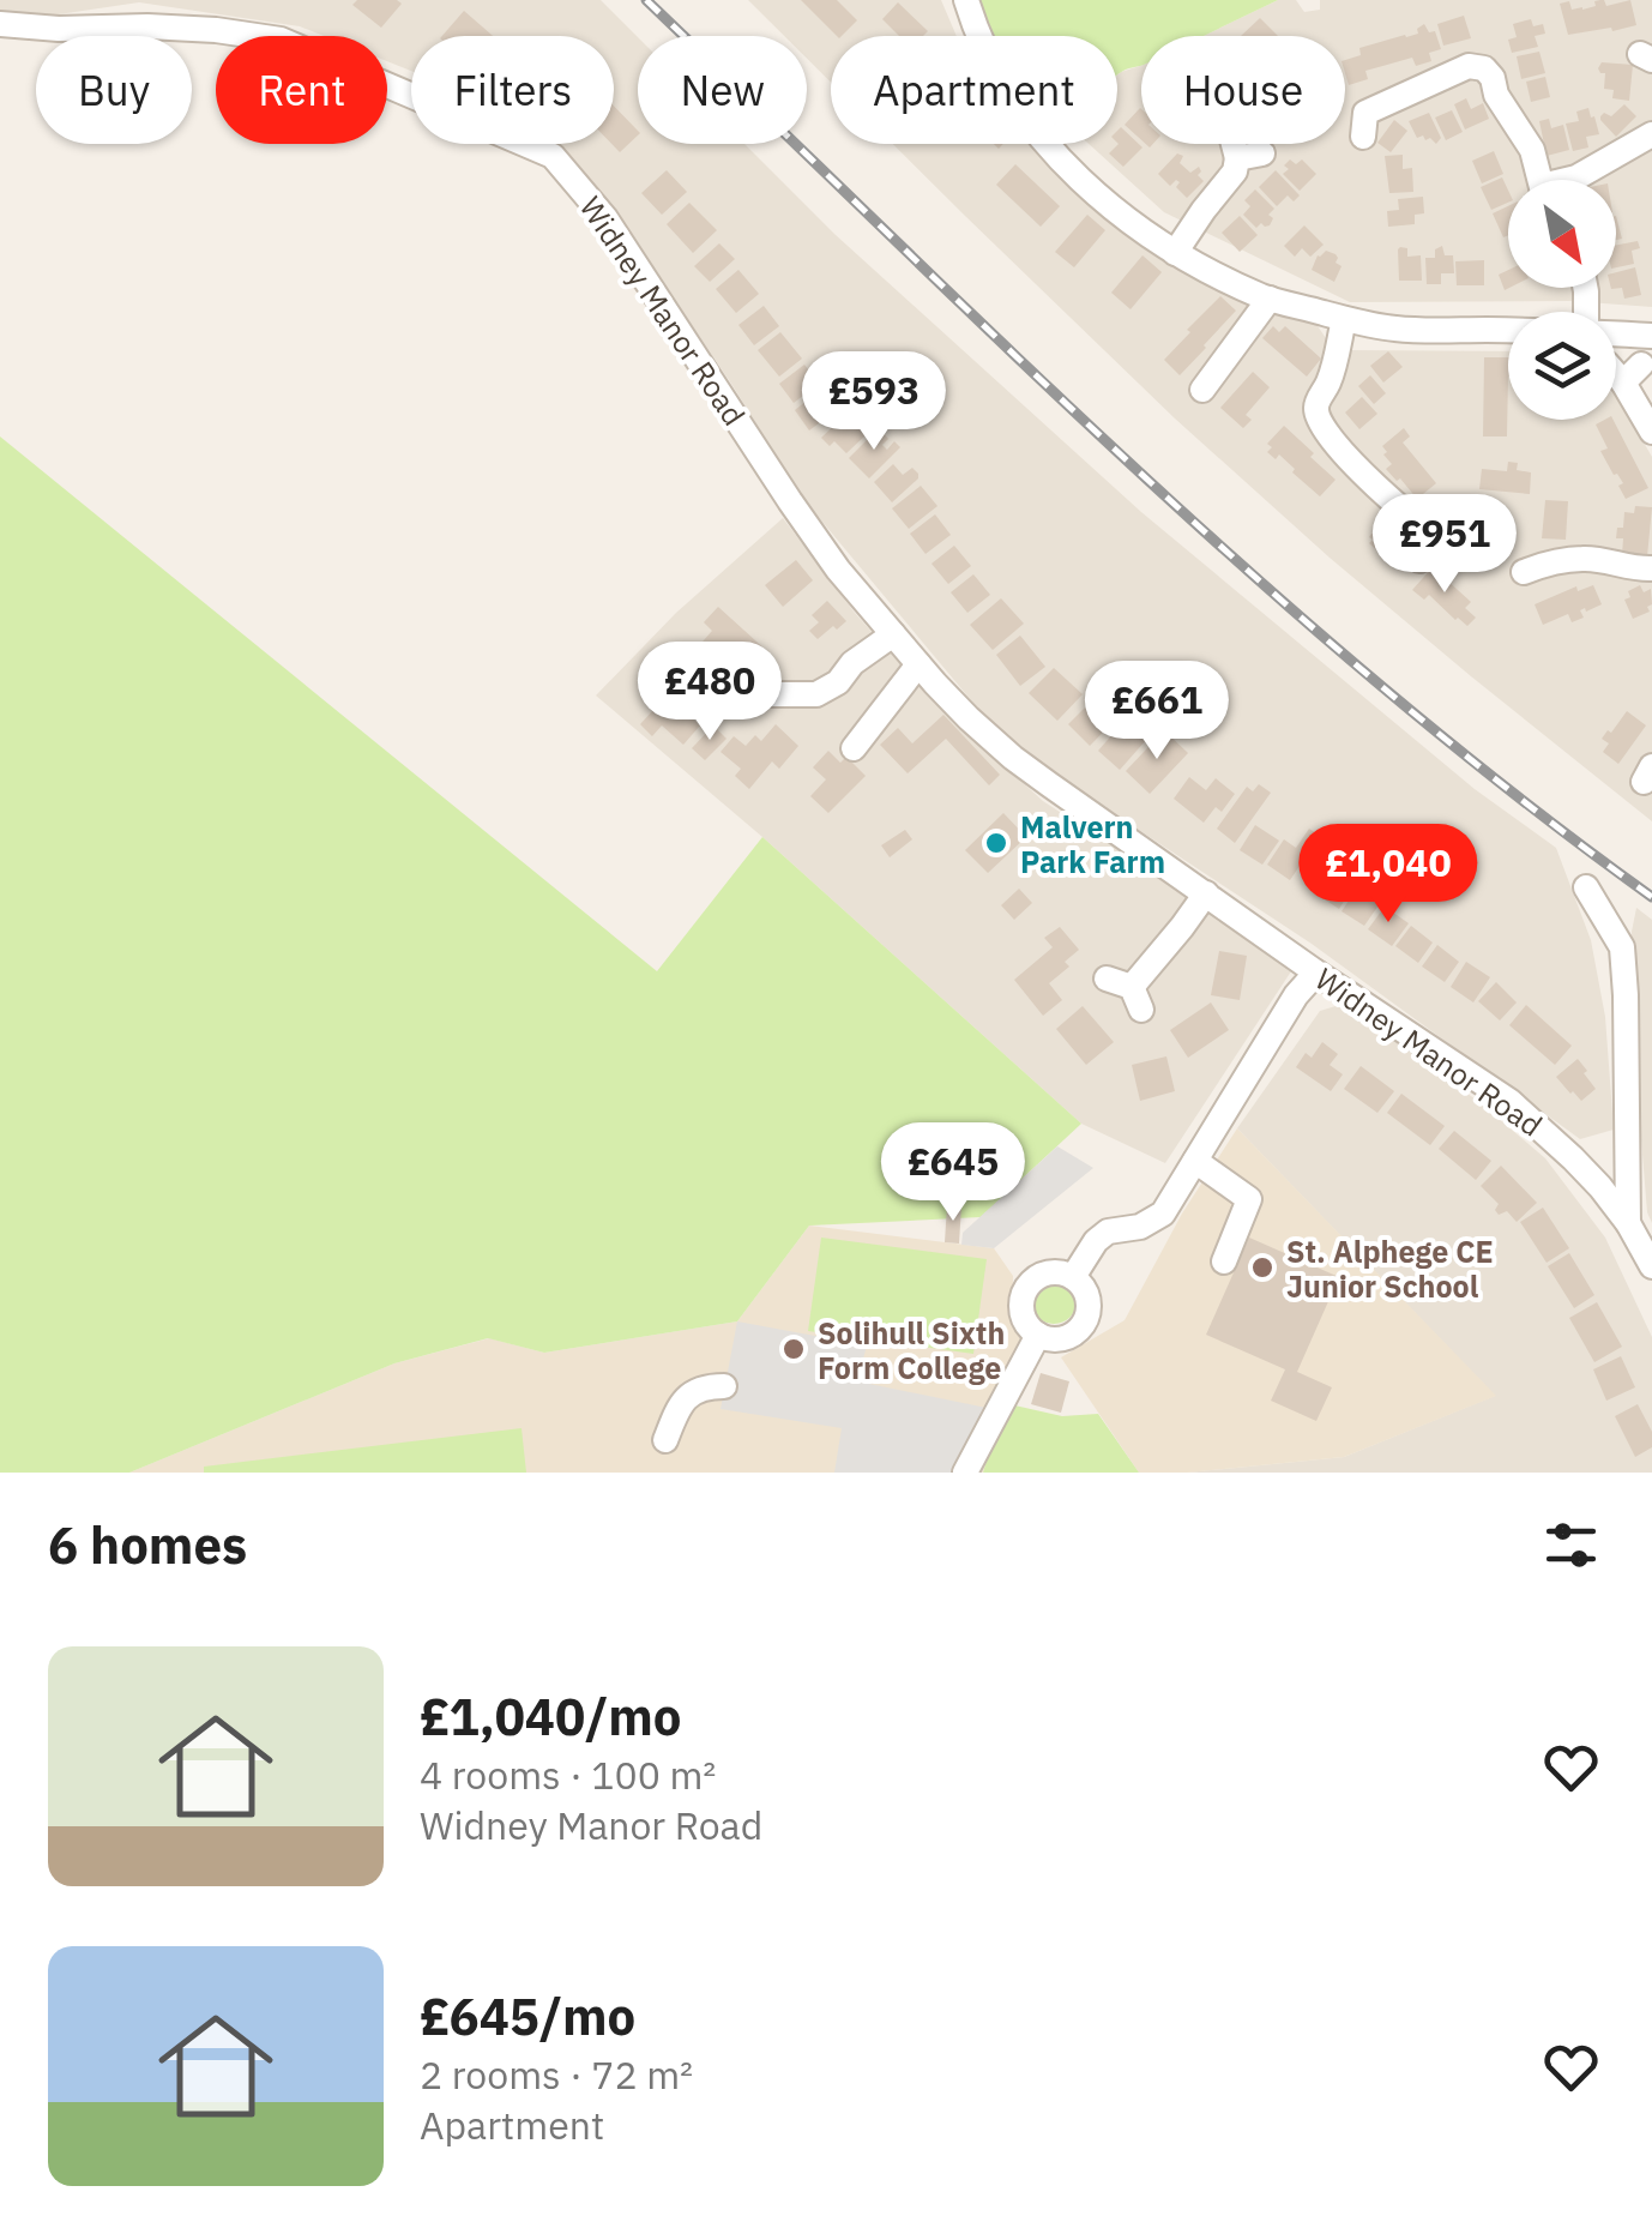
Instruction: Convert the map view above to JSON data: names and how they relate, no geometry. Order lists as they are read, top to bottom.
{
  "streets": {
    "street": ["Widney Manor Road"]
  },
  "places": ["Malvern Park Farm", "St. Alphege CE Junior School", "Solihull Sixth Form College"],
  "north": "bottom right",
  "page": {
    "chip": [
      "Buy",
      "Rent",
      "Filters",
      "New",
      "Apartment",
      "House"
    ],
    "price": [
      "£593",
      "£951",
      "£480",
      "£661",
      "£1,040",
      "£645"
    ],
    "heading": "6 homes",
    "list": [
      {
        "name": "£1,040/mo",
        "note": "4 rooms · 100 m² · Widney Manor Road"
      },
      {
        "name": "£645/mo",
        "note": "2 rooms · 72 m² · Apartment"
      }
    ]
  }
}
